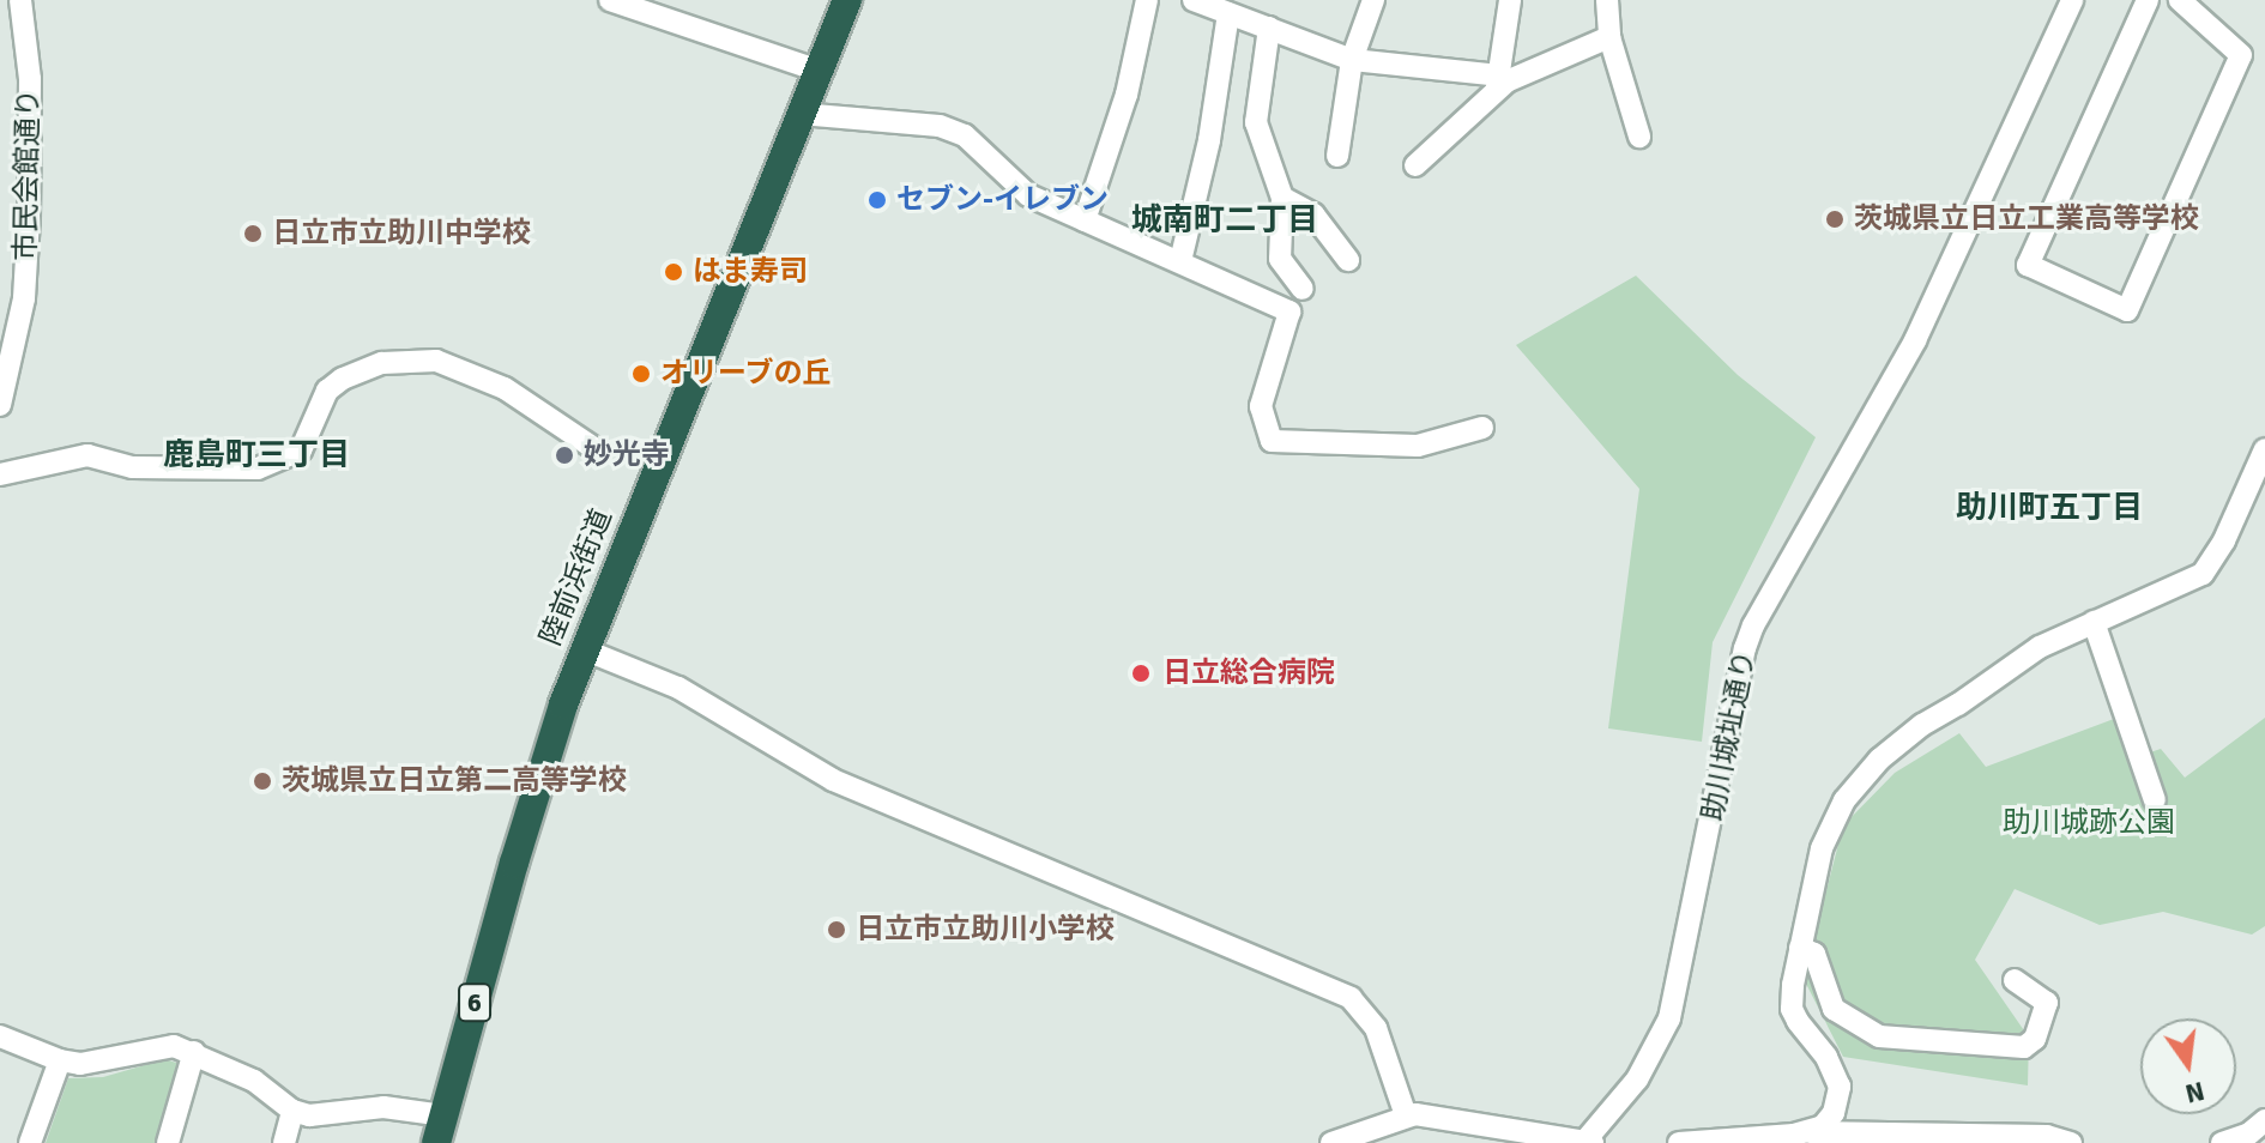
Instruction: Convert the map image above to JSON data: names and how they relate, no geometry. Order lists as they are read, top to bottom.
{
  "streets": {
    "highway": ["陸前浜街道", "6"],
    "street": ["市民会館通り", "助川城址通り"]
  },
  "districts": ["城南町二丁目", "鹿島町三丁目", "助川町五丁目"],
  "parks": ["助川城跡公園"],
  "places": [
    "セブン-イレブン",
    "茨城県立日立工業高等学校",
    "日立市立助川中学校",
    "はま寿司",
    "オリーブの丘",
    "妙光寺",
    "日立総合病院",
    "茨城県立日立第二高等学校",
    "日立市立助川小学校"
  ],
  "north": "bottom"
}
